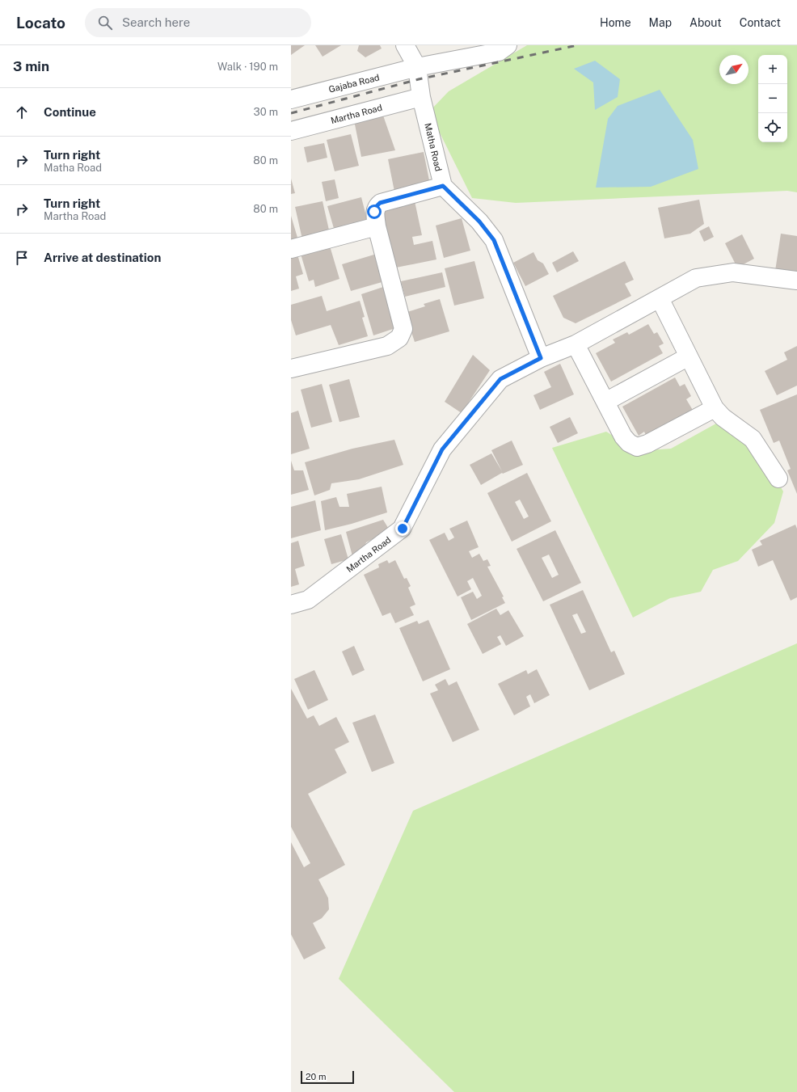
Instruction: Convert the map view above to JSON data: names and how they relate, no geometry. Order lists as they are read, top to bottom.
{
  "streets": {
    "street": ["Gajaba Road", "Martha Road", "Matha Road"]
  },
  "crossings": [
    ["Gajaba Road", "Matha Road"],
    ["Martha Road", "Matha Road"]
  ],
  "scale_bar": "20 m",
  "north": "top right",
  "page": {
    "header": "Locato",
    "search": "Search here",
    "nav": [
      "Home",
      "Map",
      "About",
      "Contact"
    ],
    "heading": ["3 min", "Walk · 190 m"],
    "map_buttons": ["+", "−"],
    "list": [
      ["Continue", "30 m"],
      ["Turn right", "Matha Road", "80 m"],
      ["Turn right", "Martha Road", "80 m"],
      "Arrive at destination"
    ],
    "scale": "20 m"
  }
}
